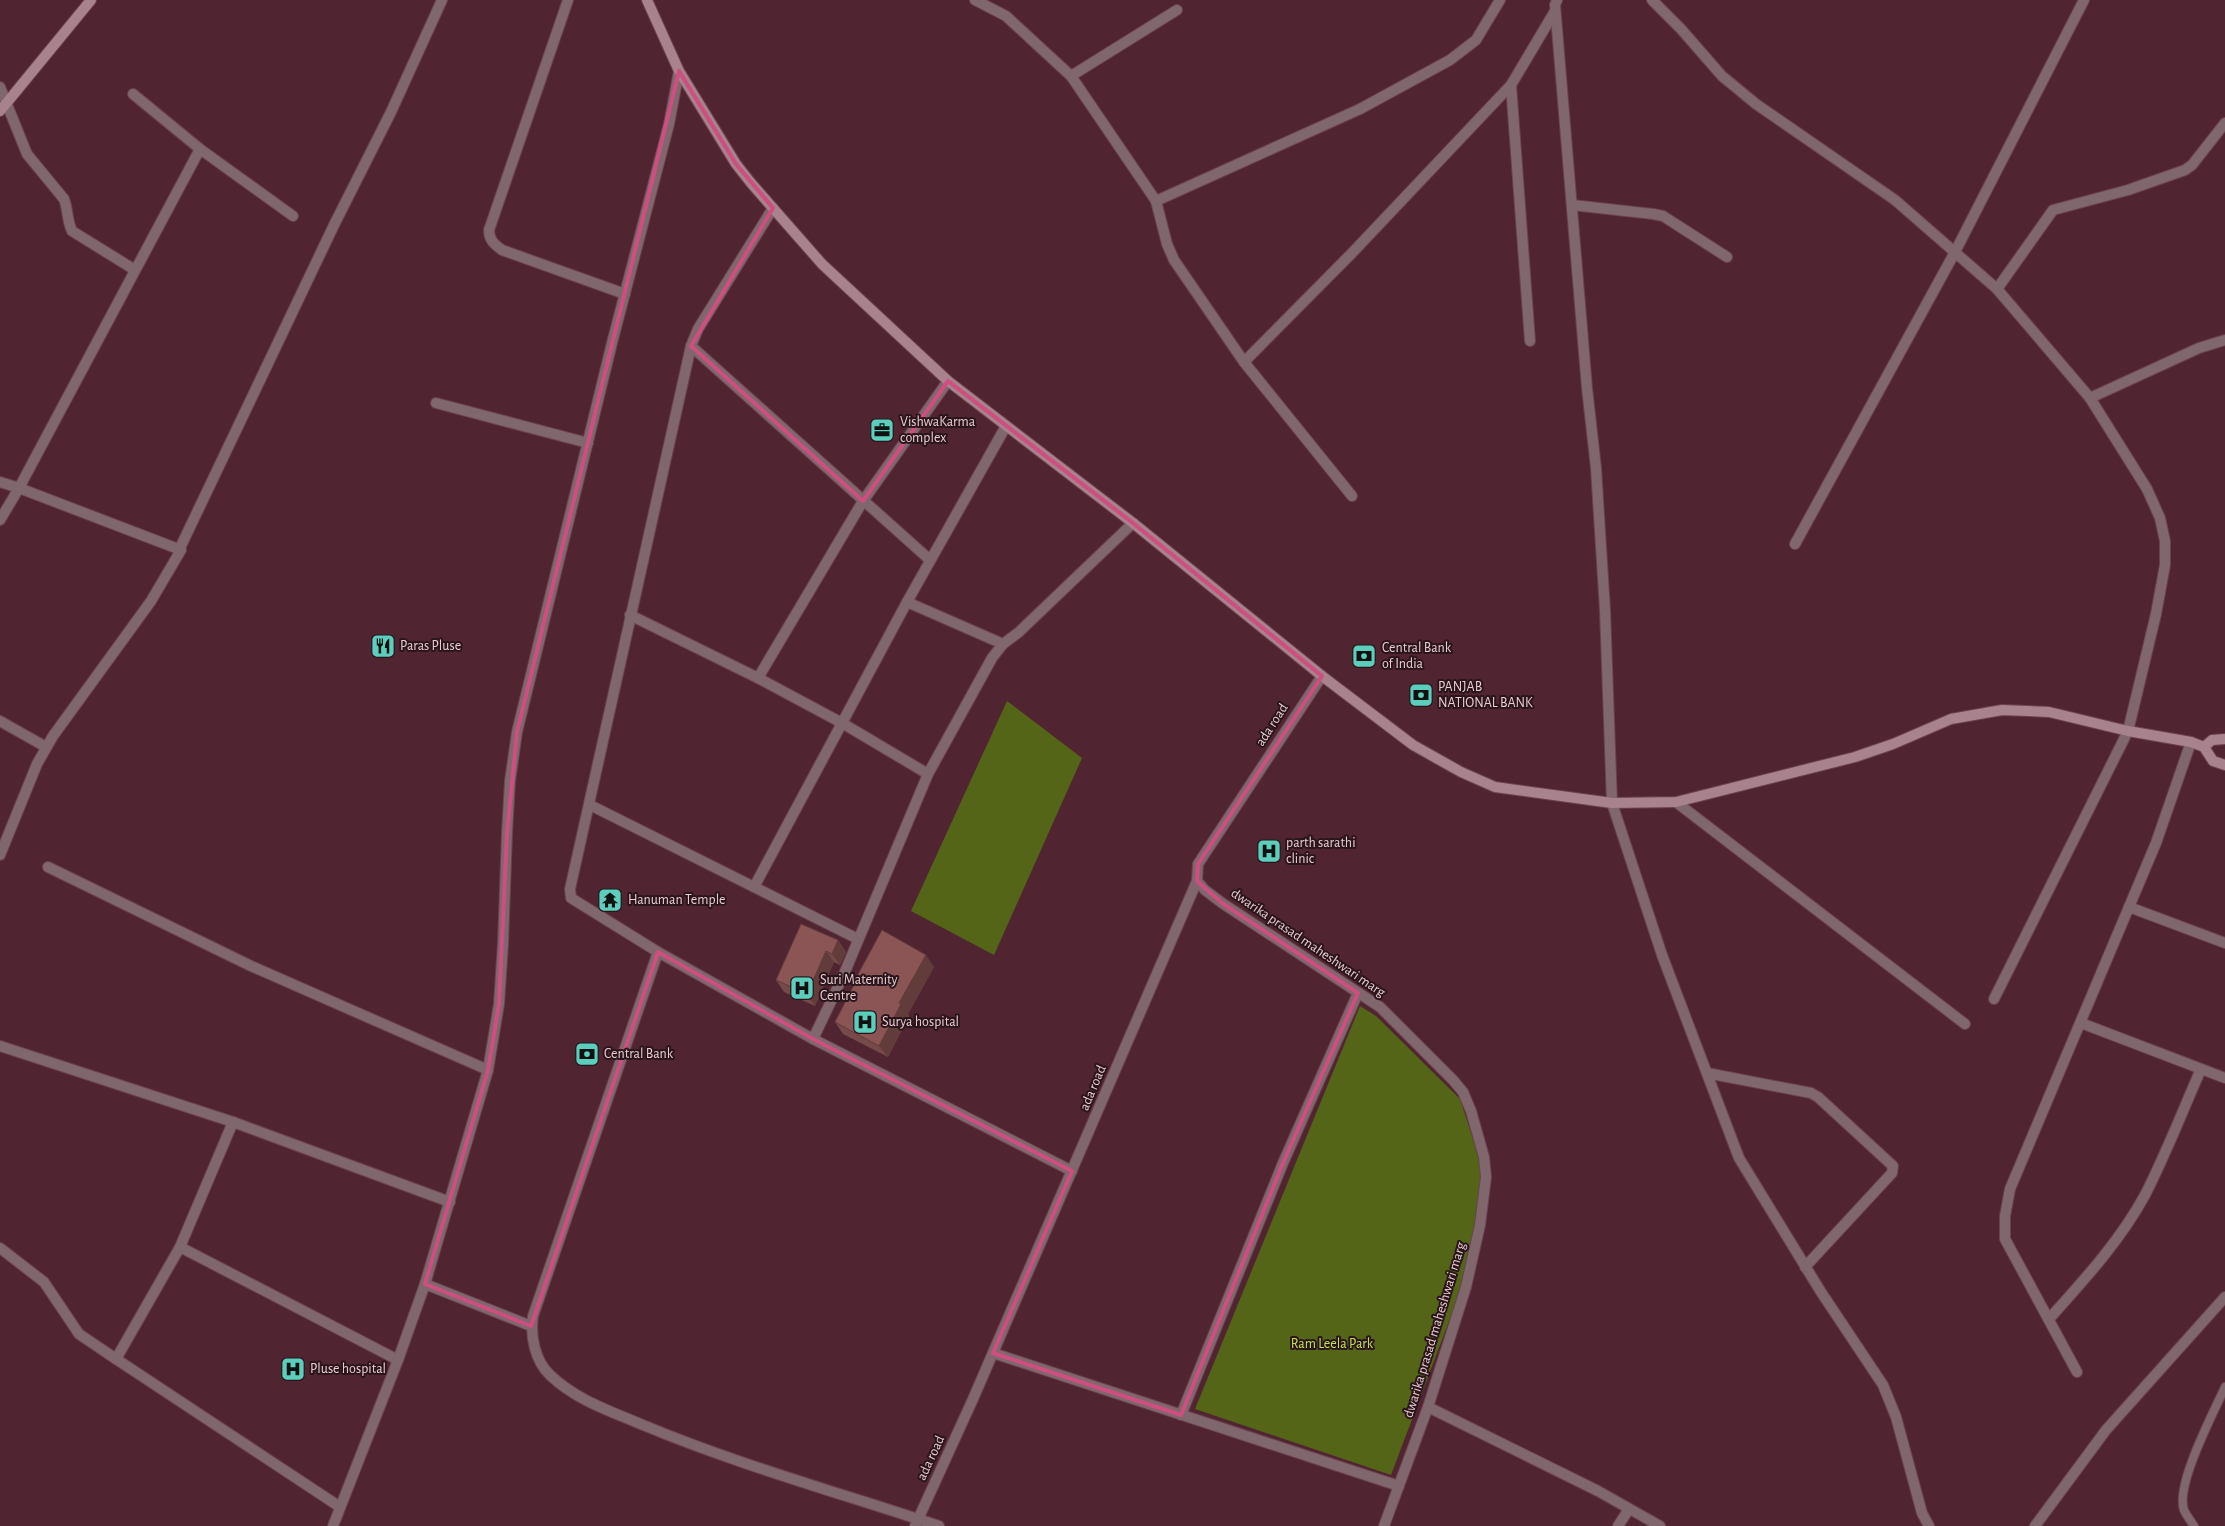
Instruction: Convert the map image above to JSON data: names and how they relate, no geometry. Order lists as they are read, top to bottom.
{
  "streets": {
    "street": ["ada road", "dwarika prasad maheshwari marg"]
  },
  "crossings": [
    ["ada road", "dwarika prasad maheshwari marg"]
  ],
  "parks": ["Ram Leela Park"],
  "places": {
    "office": ["VishwaKarma complex"],
    "restaurant": ["Paras Pluse"],
    "bank": ["Central Bank of India", "PANJAB NATIONAL BANK", "Central Bank"],
    "hospital": [
      "parth sarathi clinic",
      "Suri Maternity Centre",
      "Surya hospital",
      "Pluse hospital"
    ],
    "temple": ["Hanuman Temple"]
  }
}
